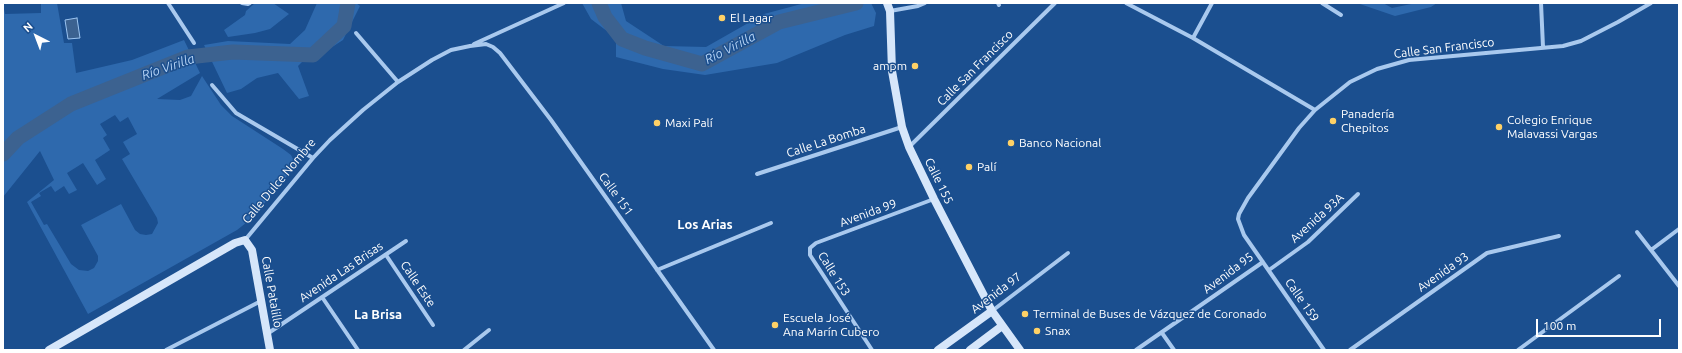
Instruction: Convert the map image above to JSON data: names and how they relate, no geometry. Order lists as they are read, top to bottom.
{
  "streets": {
    "main road": [
      "Calle Dulce Nombre",
      "Calle 155",
      "Calle Patalillo",
      "Avenida 97"
    ],
    "street": [
      "Calle San Francisco",
      "Calle La Bomba",
      "Calle 151",
      "Avenida 99",
      "Avenida 93A",
      "Avenida Las Brisas",
      "Avenida 93",
      "Avenida 95",
      "Calle 153",
      "Calle Este",
      "Calle 159"
    ]
  },
  "crossings": [
    ["Calle San Francisco", "Calle 155"],
    ["Calle San Francisco", "Avenida 95"],
    ["Calle La Bomba", "Calle 155"],
    ["Calle Dulce Nombre", "Calle 151"],
    ["Calle Dulce Nombre", "Calle Patalillo"],
    ["Calle 155", "Avenida 99"],
    ["Calle 155", "Avenida 97"],
    ["Avenida 99", "Calle 153"],
    ["Avenida 93A", "Calle 159"],
    ["Avenida Las Brisas", "Calle Este"],
    ["Avenida Las Brisas", "Calle Patalillo"],
    ["Avenida 95", "Calle 159"]
  ],
  "districts": ["Los Arias", "La Brisa"],
  "water": ["Río Virilla"],
  "places": [
    "El Lagar",
    "ampm",
    "Panadería Chepitos",
    "Maxi Palí",
    "Colegio Enrique Malavassi Vargas",
    "Banco Nacional",
    "Palí",
    "Terminal de Buses de Vázquez de Coronado",
    "Escuela José Ana Marín Cubero",
    "Snax"
  ],
  "scale_bar": "100 m",
  "north": "top left"
}
